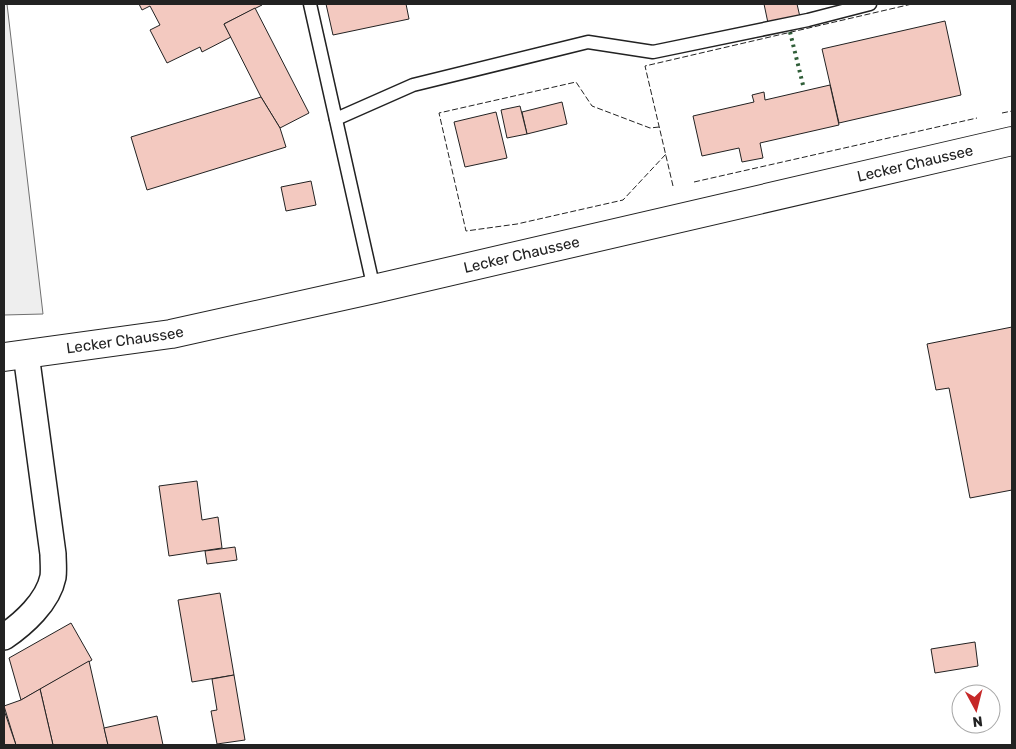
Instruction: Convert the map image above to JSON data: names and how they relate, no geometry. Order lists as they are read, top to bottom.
{
  "streets": {
    "street": ["Lecker Chaussee"]
  },
  "north": "bottom"
}
